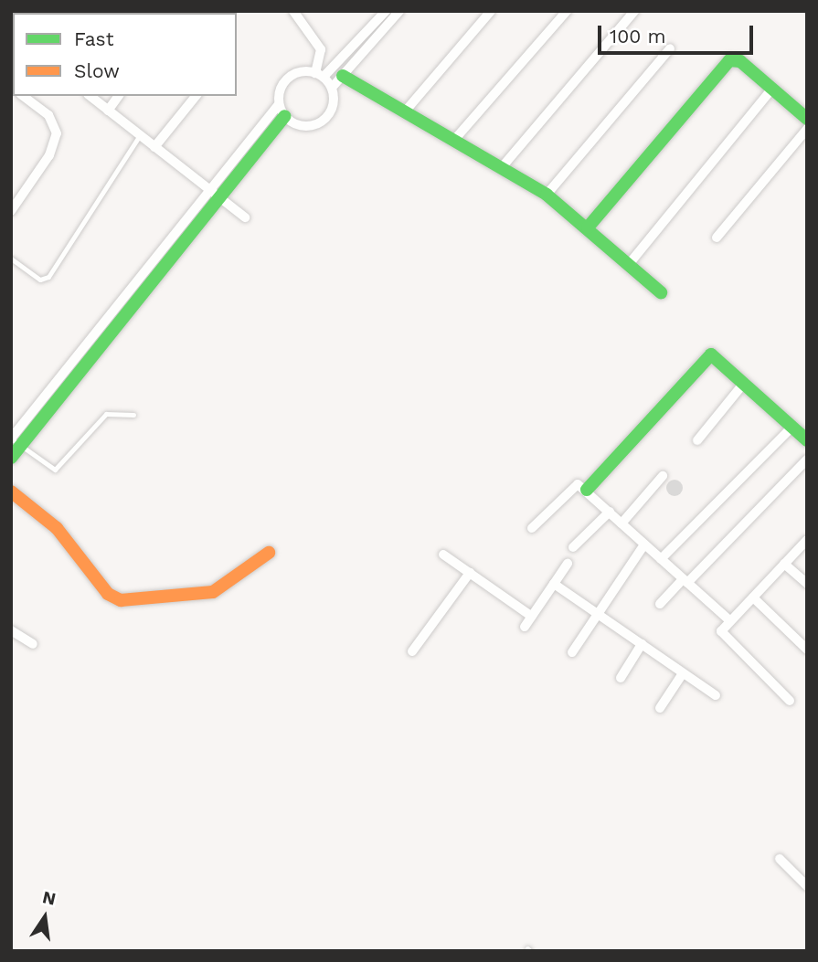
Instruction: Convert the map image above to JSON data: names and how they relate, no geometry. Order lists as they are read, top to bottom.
{
  "legend": ["Fast", "Slow"],
  "scale_bar": "100 m",
  "north": "top"
}
